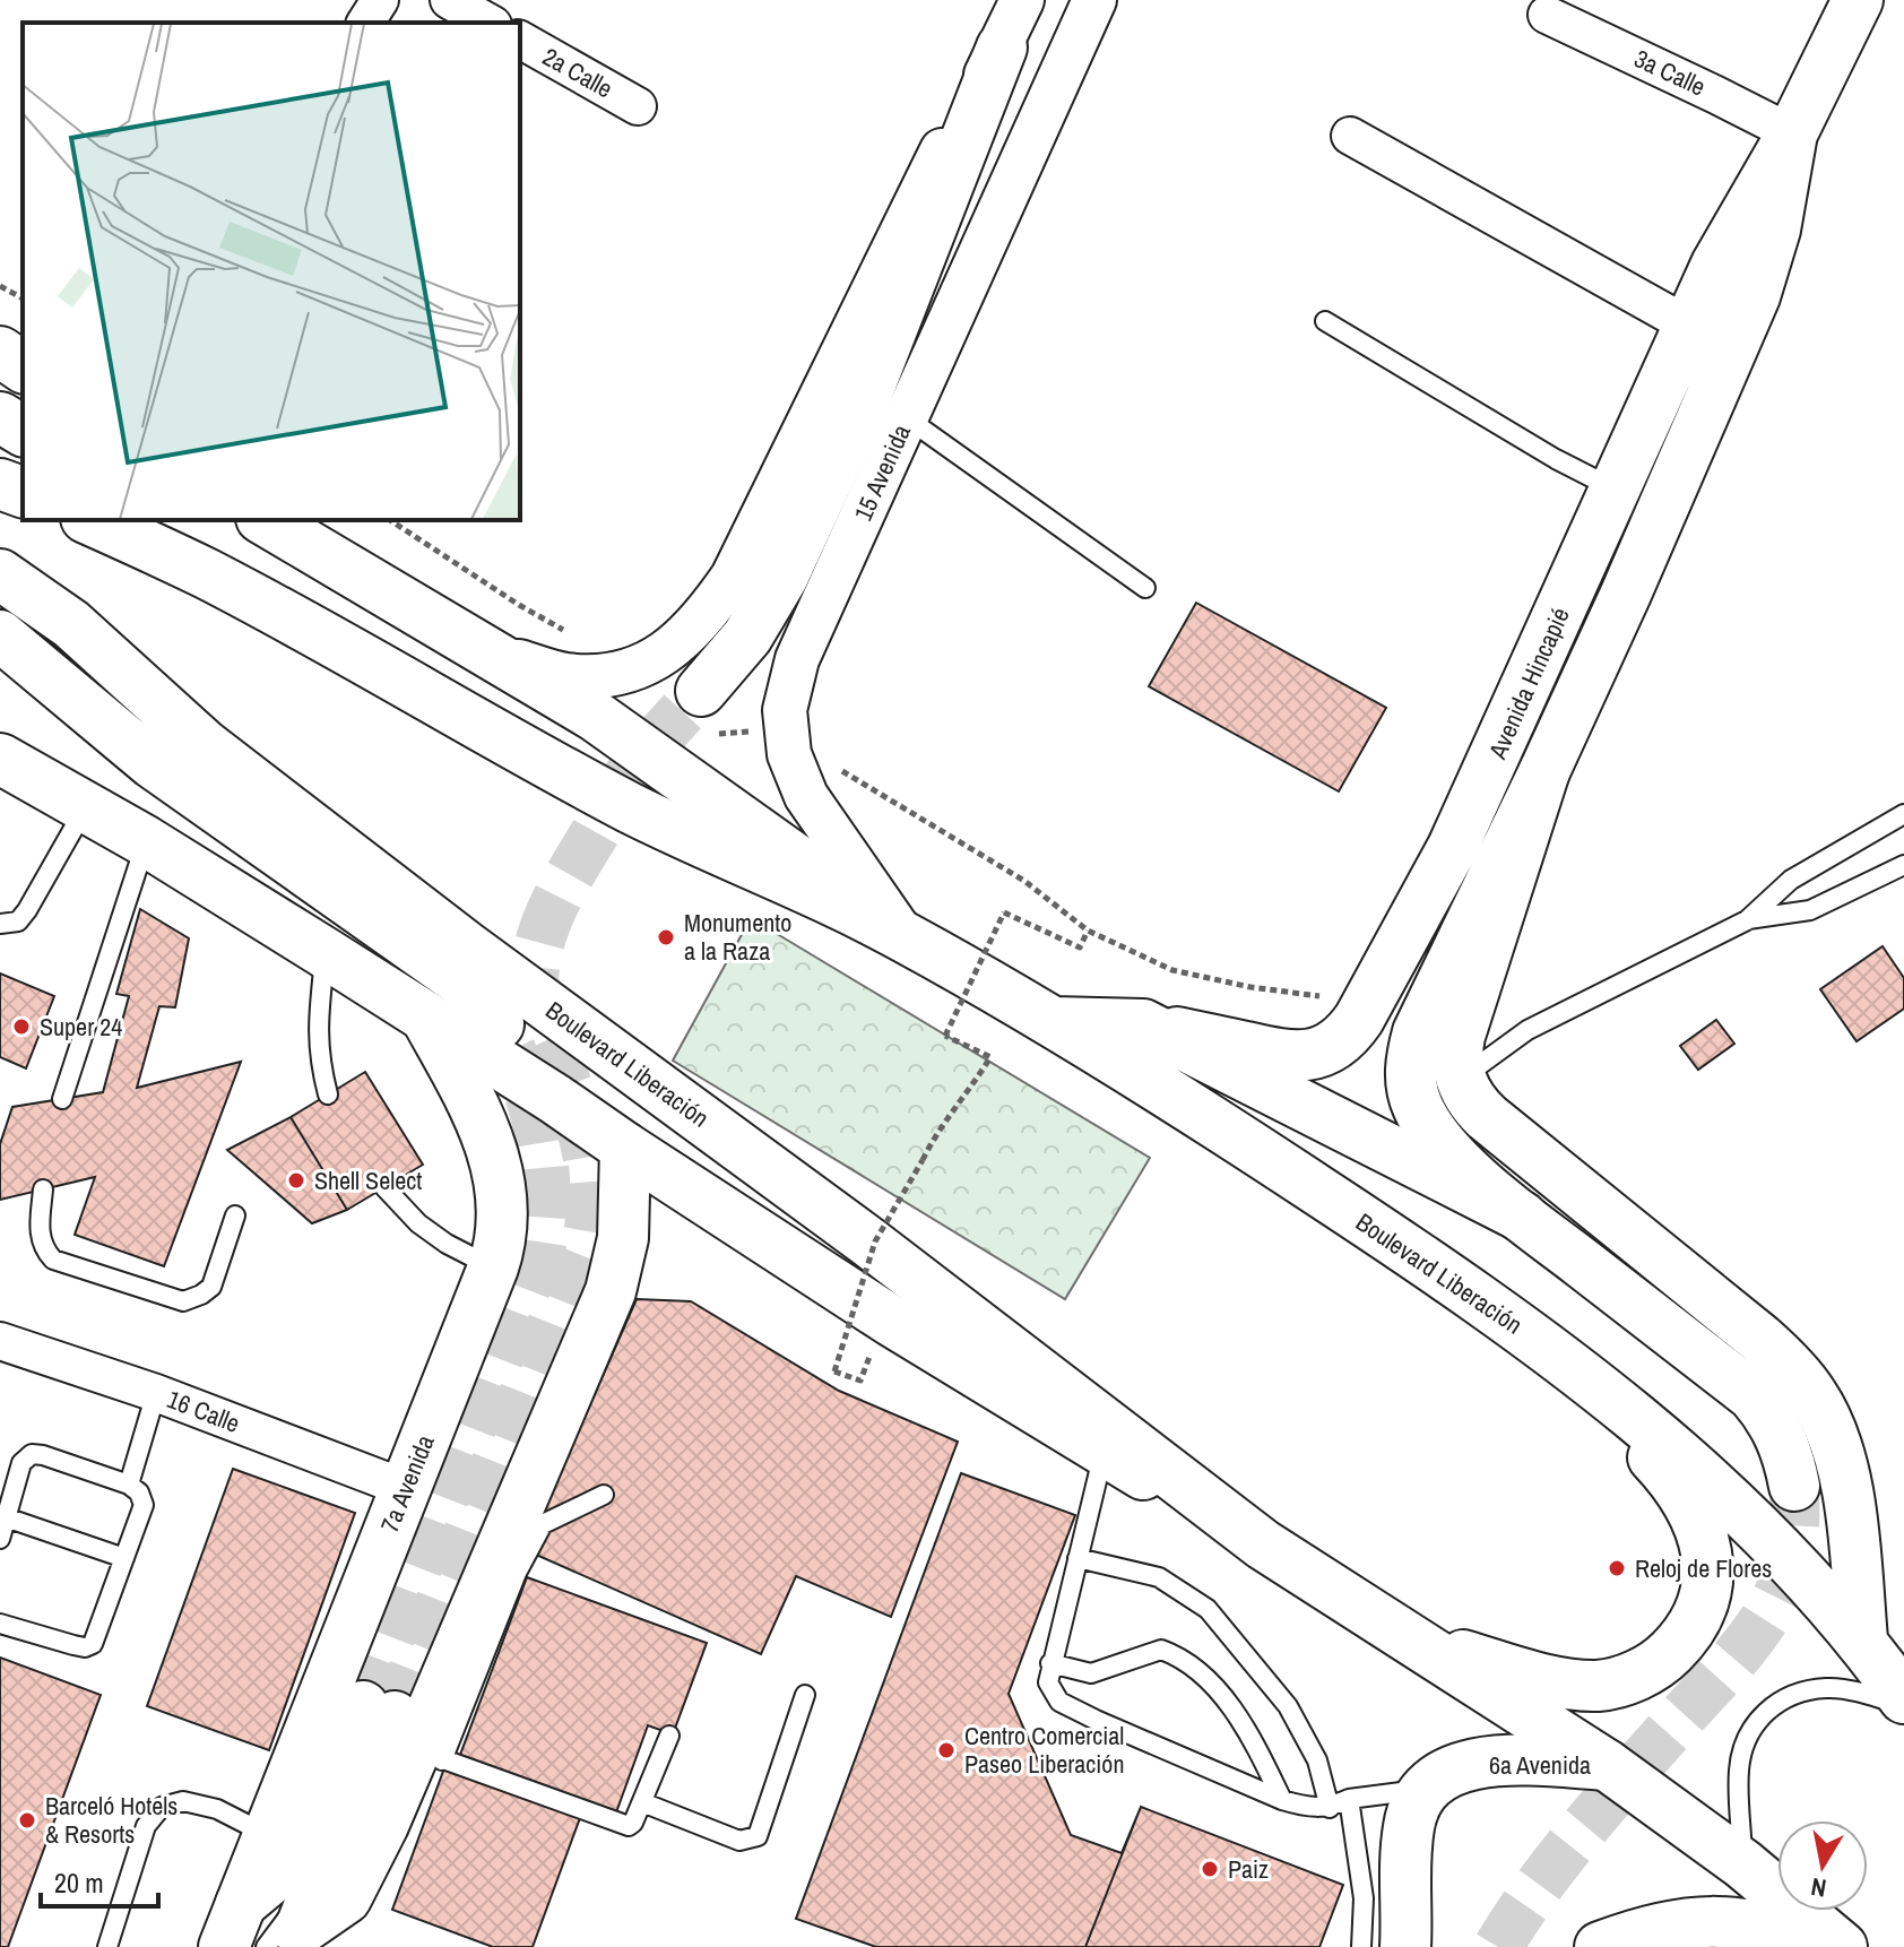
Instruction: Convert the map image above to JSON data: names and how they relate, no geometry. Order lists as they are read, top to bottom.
{
  "streets": {
    "main road": [
      "Avenida Hincapié",
      "Boulevard Liberación",
      "7a Avenida",
      "6a Avenida"
    ],
    "street": [
      "2a Calle",
      "3a Calle",
      "15 Avenida",
      "16 Calle"
    ]
  },
  "crossings": [
    ["3a Calle", "Avenida Hincapié"],
    ["15 Avenida", "Boulevard Liberación"],
    ["Boulevard Liberación", "7a Avenida"],
    ["Boulevard Liberación", "6a Avenida"],
    ["16 Calle", "7a Avenida"]
  ],
  "places": [
    "Monumento a la Raza",
    "Super 24",
    "Shell Select",
    "Reloj de Flores",
    "Centro Comercial Paseo Liberación",
    "Barceló Hotels & Resorts",
    "Paiz"
  ],
  "scale_bar": "20 m",
  "north": "bottom"
}
